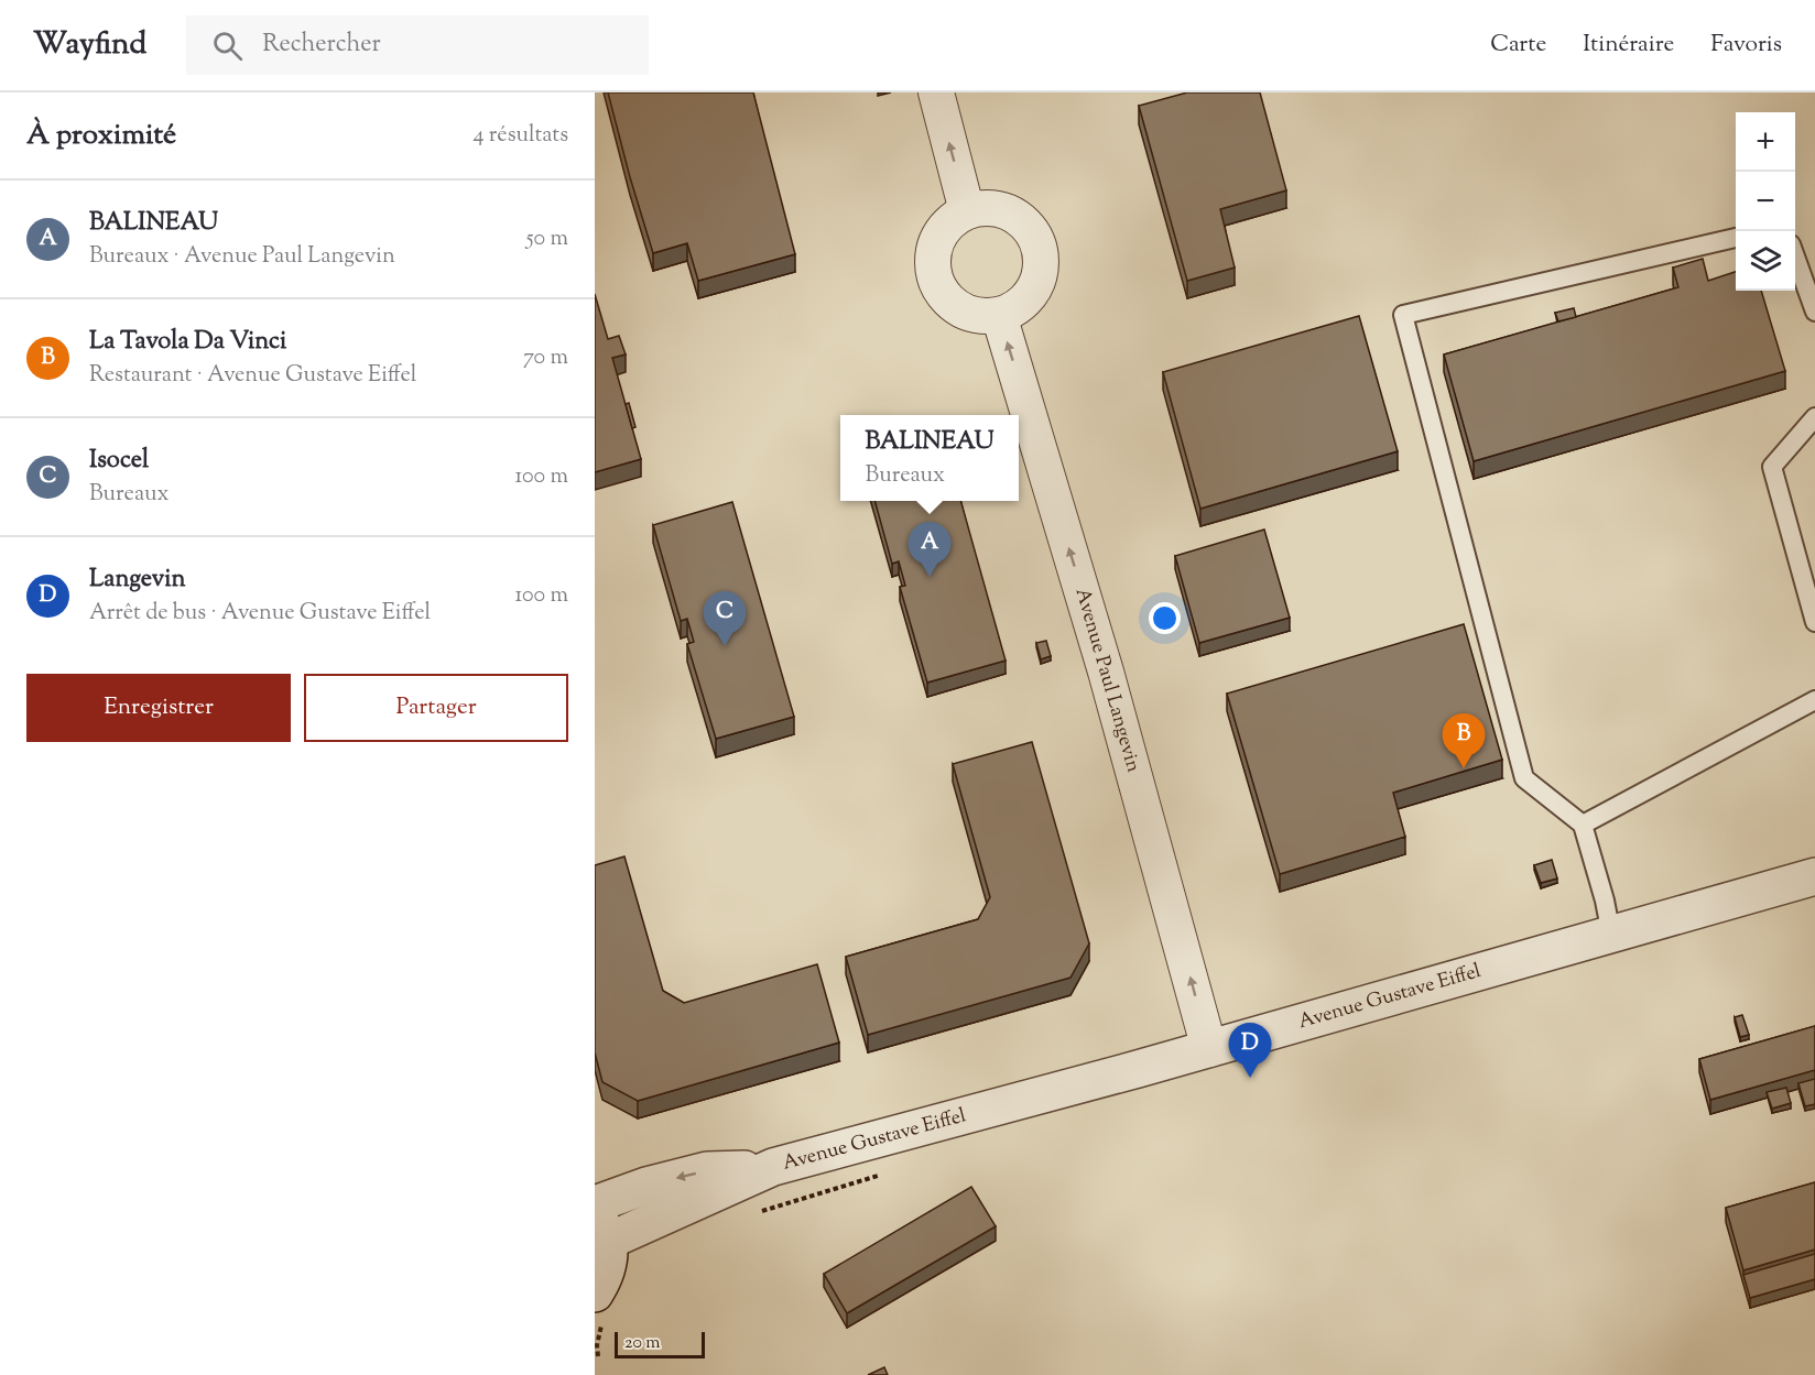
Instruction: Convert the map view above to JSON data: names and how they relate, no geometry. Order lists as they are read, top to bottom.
{
  "streets": {
    "street": ["Avenue Paul Langevin", "Avenue Gustave Eiffel"]
  },
  "crossings": [
    ["Avenue Paul Langevin", "Avenue Gustave Eiffel"]
  ],
  "one_way": ["Avenue Paul Langevin"],
  "scale_bar": "20 m",
  "page": {
    "header": "Wayfind",
    "search": "Rechercher",
    "nav": ["Carte", "Itinéraire", "Favoris"],
    "heading": ["À proximité", "4 résultats"],
    "map_buttons": ["+", "−"],
    "list": [
      {
        "mark": "A",
        "name": "BALINEAU",
        "note": "Bureaux · Avenue Paul Langevin",
        "value": "50 m"
      },
      {
        "mark": "B",
        "name": "La Tavola Da Vinci",
        "note": "Restaurant · Avenue Gustave Eiffel",
        "value": "70 m"
      },
      {
        "mark": "C",
        "name": "Isocel",
        "note": "Bureaux",
        "value": "100 m"
      },
      {
        "mark": "D",
        "name": "Langevin",
        "note": "Arrêt de bus · Avenue Gustave Eiffel",
        "value": "100 m"
      }
    ],
    "popup": ["BALINEAU", "Bureaux"],
    "pins": [
      "A",
      "C",
      "B",
      "D"
    ],
    "buttons": ["Enregistrer", "Partager"],
    "scale": "20 m"
  }
}
